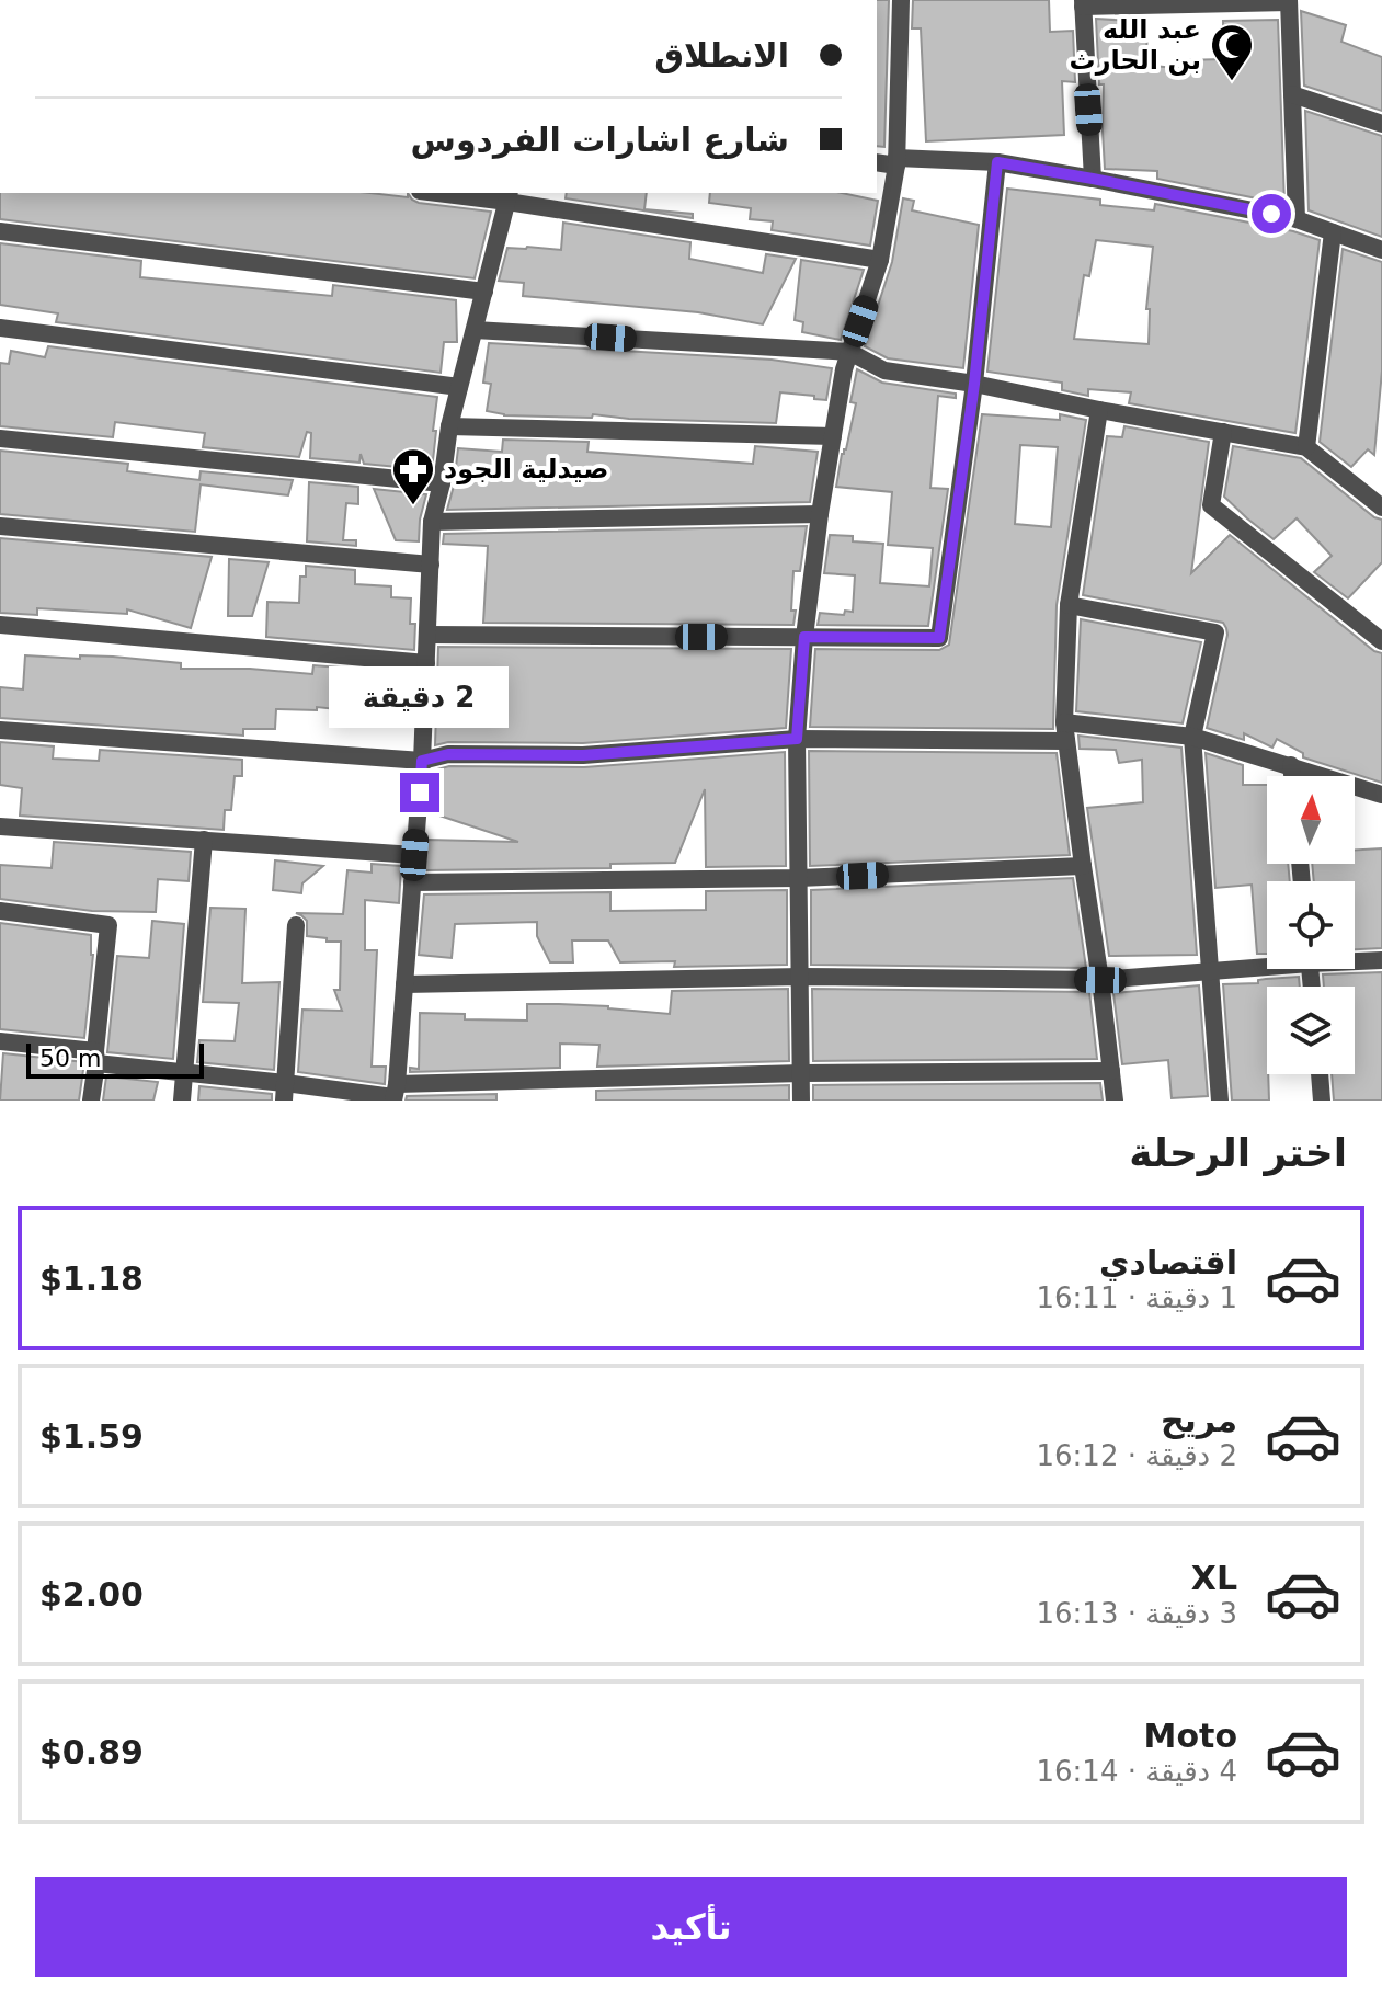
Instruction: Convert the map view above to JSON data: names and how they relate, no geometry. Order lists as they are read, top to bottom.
{
  "places": {
    "mosque": ["عبد الله بن الحارث"],
    "pharmacy": ["صيدلية الجود"]
  },
  "scale_bar": "50 m",
  "north": "top",
  "page": {
    "banner": ["الانطلاق", "شارع اشارات الفردوس"],
    "bubble": "2 دقيقة",
    "scale": "50 m",
    "heading": "اختر الرحلة",
    "list": [
      {
        "name": "اقتصادي",
        "note": "1 دقيقة · 16:11",
        "value": "$1.18"
      },
      {
        "name": "مريح",
        "note": "2 دقيقة · 16:12",
        "value": "$1.59"
      },
      {
        "name": "XL",
        "note": "3 دقيقة · 16:13",
        "value": "$2.00"
      },
      {
        "name": "Moto",
        "note": "4 دقيقة · 16:14",
        "value": "$0.89"
      }
    ],
    "buttons": "تأكيد"
  }
}
